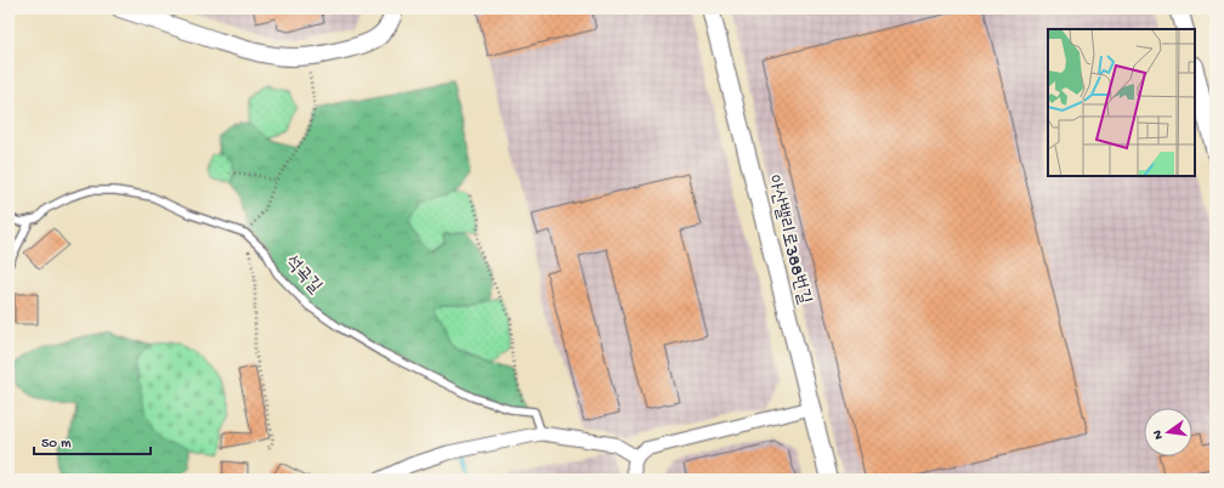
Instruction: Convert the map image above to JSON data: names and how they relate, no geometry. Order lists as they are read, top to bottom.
{
  "streets": {
    "street": ["아산밸리로388번길"],
    "lane": ["석곡길"]
  },
  "scale_bar": "50 m",
  "north": "left"
}
